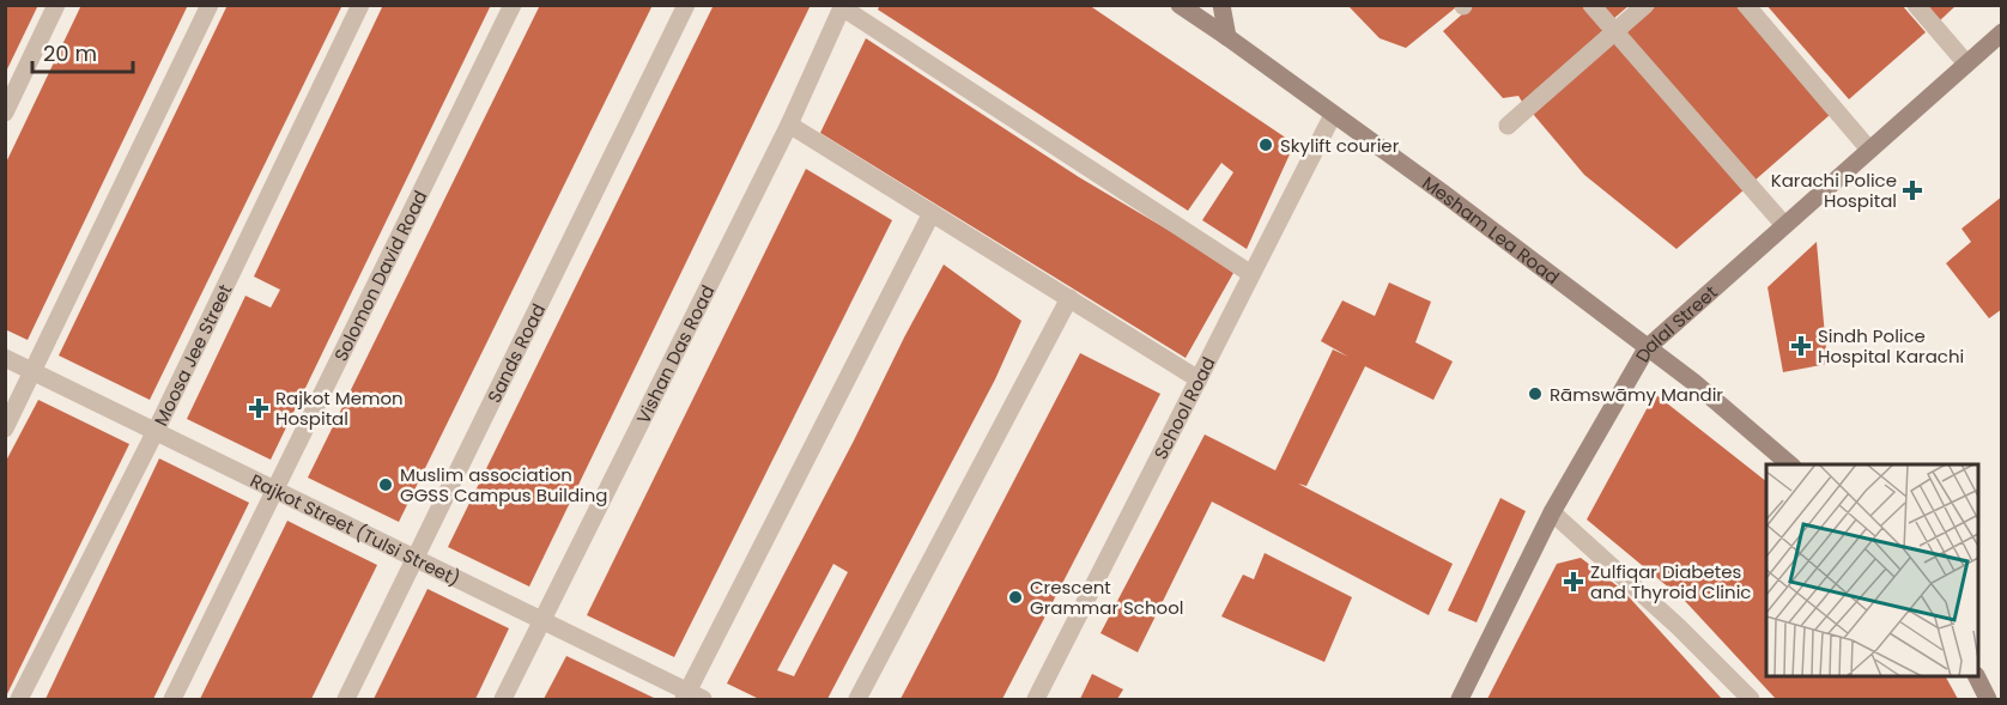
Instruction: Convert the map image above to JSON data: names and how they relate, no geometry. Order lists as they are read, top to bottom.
{
  "streets": {
    "street": [
      "Mesham Lea Road",
      "Solomon David Road",
      "Dalal Street",
      "Sands Road",
      "Vishan Das Road",
      "Moosa Jee Street",
      "School Road",
      "Rajkot Street (Tulsi Street)"
    ]
  },
  "crossings": [
    ["Mesham Lea Road", "Dalal Street"],
    ["Mesham Lea Road", "School Road"],
    ["Solomon David Road", "Rajkot Street (Tulsi Street)"],
    ["Sands Road", "Rajkot Street (Tulsi Street)"],
    ["Vishan Das Road", "Rajkot Street (Tulsi Street)"],
    ["Moosa Jee Street", "Rajkot Street (Tulsi Street)"]
  ],
  "places": {
    "other": [
      "Skylift courier",
      "Rāmswāmy Mandir",
      "Muslim association GGSS Campus Building",
      "Crescent Grammar School"
    ],
    "health": [
      "Karachi Police Hospital",
      "Sindh Police Hospital Karachi",
      "Rajkot Memon Hospital",
      "Zulfiqar Diabetes and Thyroid Clinic"
    ]
  },
  "scale_bar": "20 m"
}
